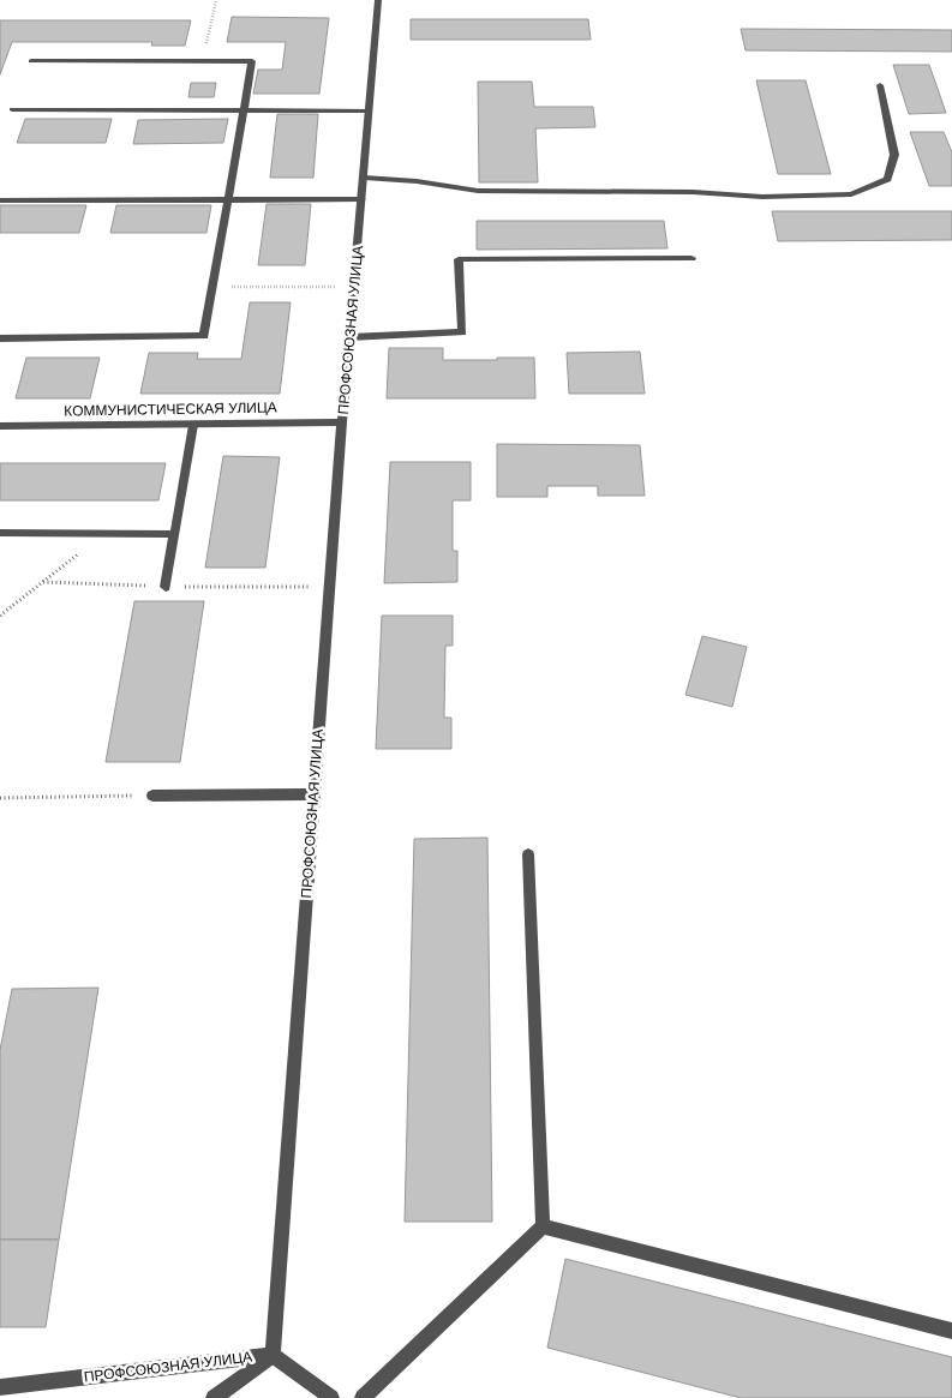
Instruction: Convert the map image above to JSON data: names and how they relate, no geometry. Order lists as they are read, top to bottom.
{
  "streets": {
    "street": ["ПРОФСОЮЗНАЯ УЛИЦА", "КОММУНИСТИЧЕСКАЯ УЛИЦА"]
  },
  "crossings": [
    ["ПРОФСОЮЗНАЯ УЛИЦА", "КОММУНИСТИЧЕСКАЯ УЛИЦА"]
  ]
}
